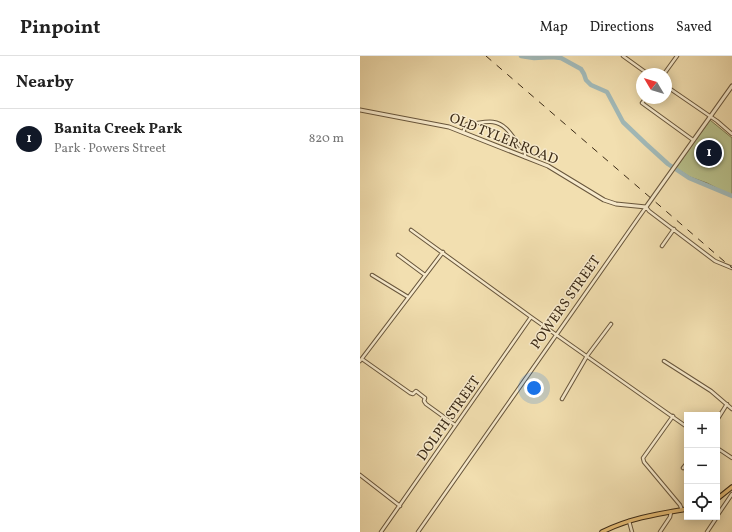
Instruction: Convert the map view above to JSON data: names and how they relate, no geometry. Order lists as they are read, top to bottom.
{
  "streets": {
    "street": ["OLD TYLER ROAD", "POWERS STREET", "DOLPH STREET"]
  },
  "crossings": [
    ["OLD TYLER ROAD", "POWERS STREET"]
  ],
  "north": "top left",
  "page": {
    "header": "Pinpoint",
    "nav": ["Map", "Directions", "Saved"],
    "heading": "Nearby",
    "list": [
      {
        "mark": "1",
        "name": "Banita Creek Park",
        "note": "Park · Powers Street",
        "value": "820 m"
      }
    ],
    "pins": "1",
    "map_buttons": ["+", "−"]
  }
}
